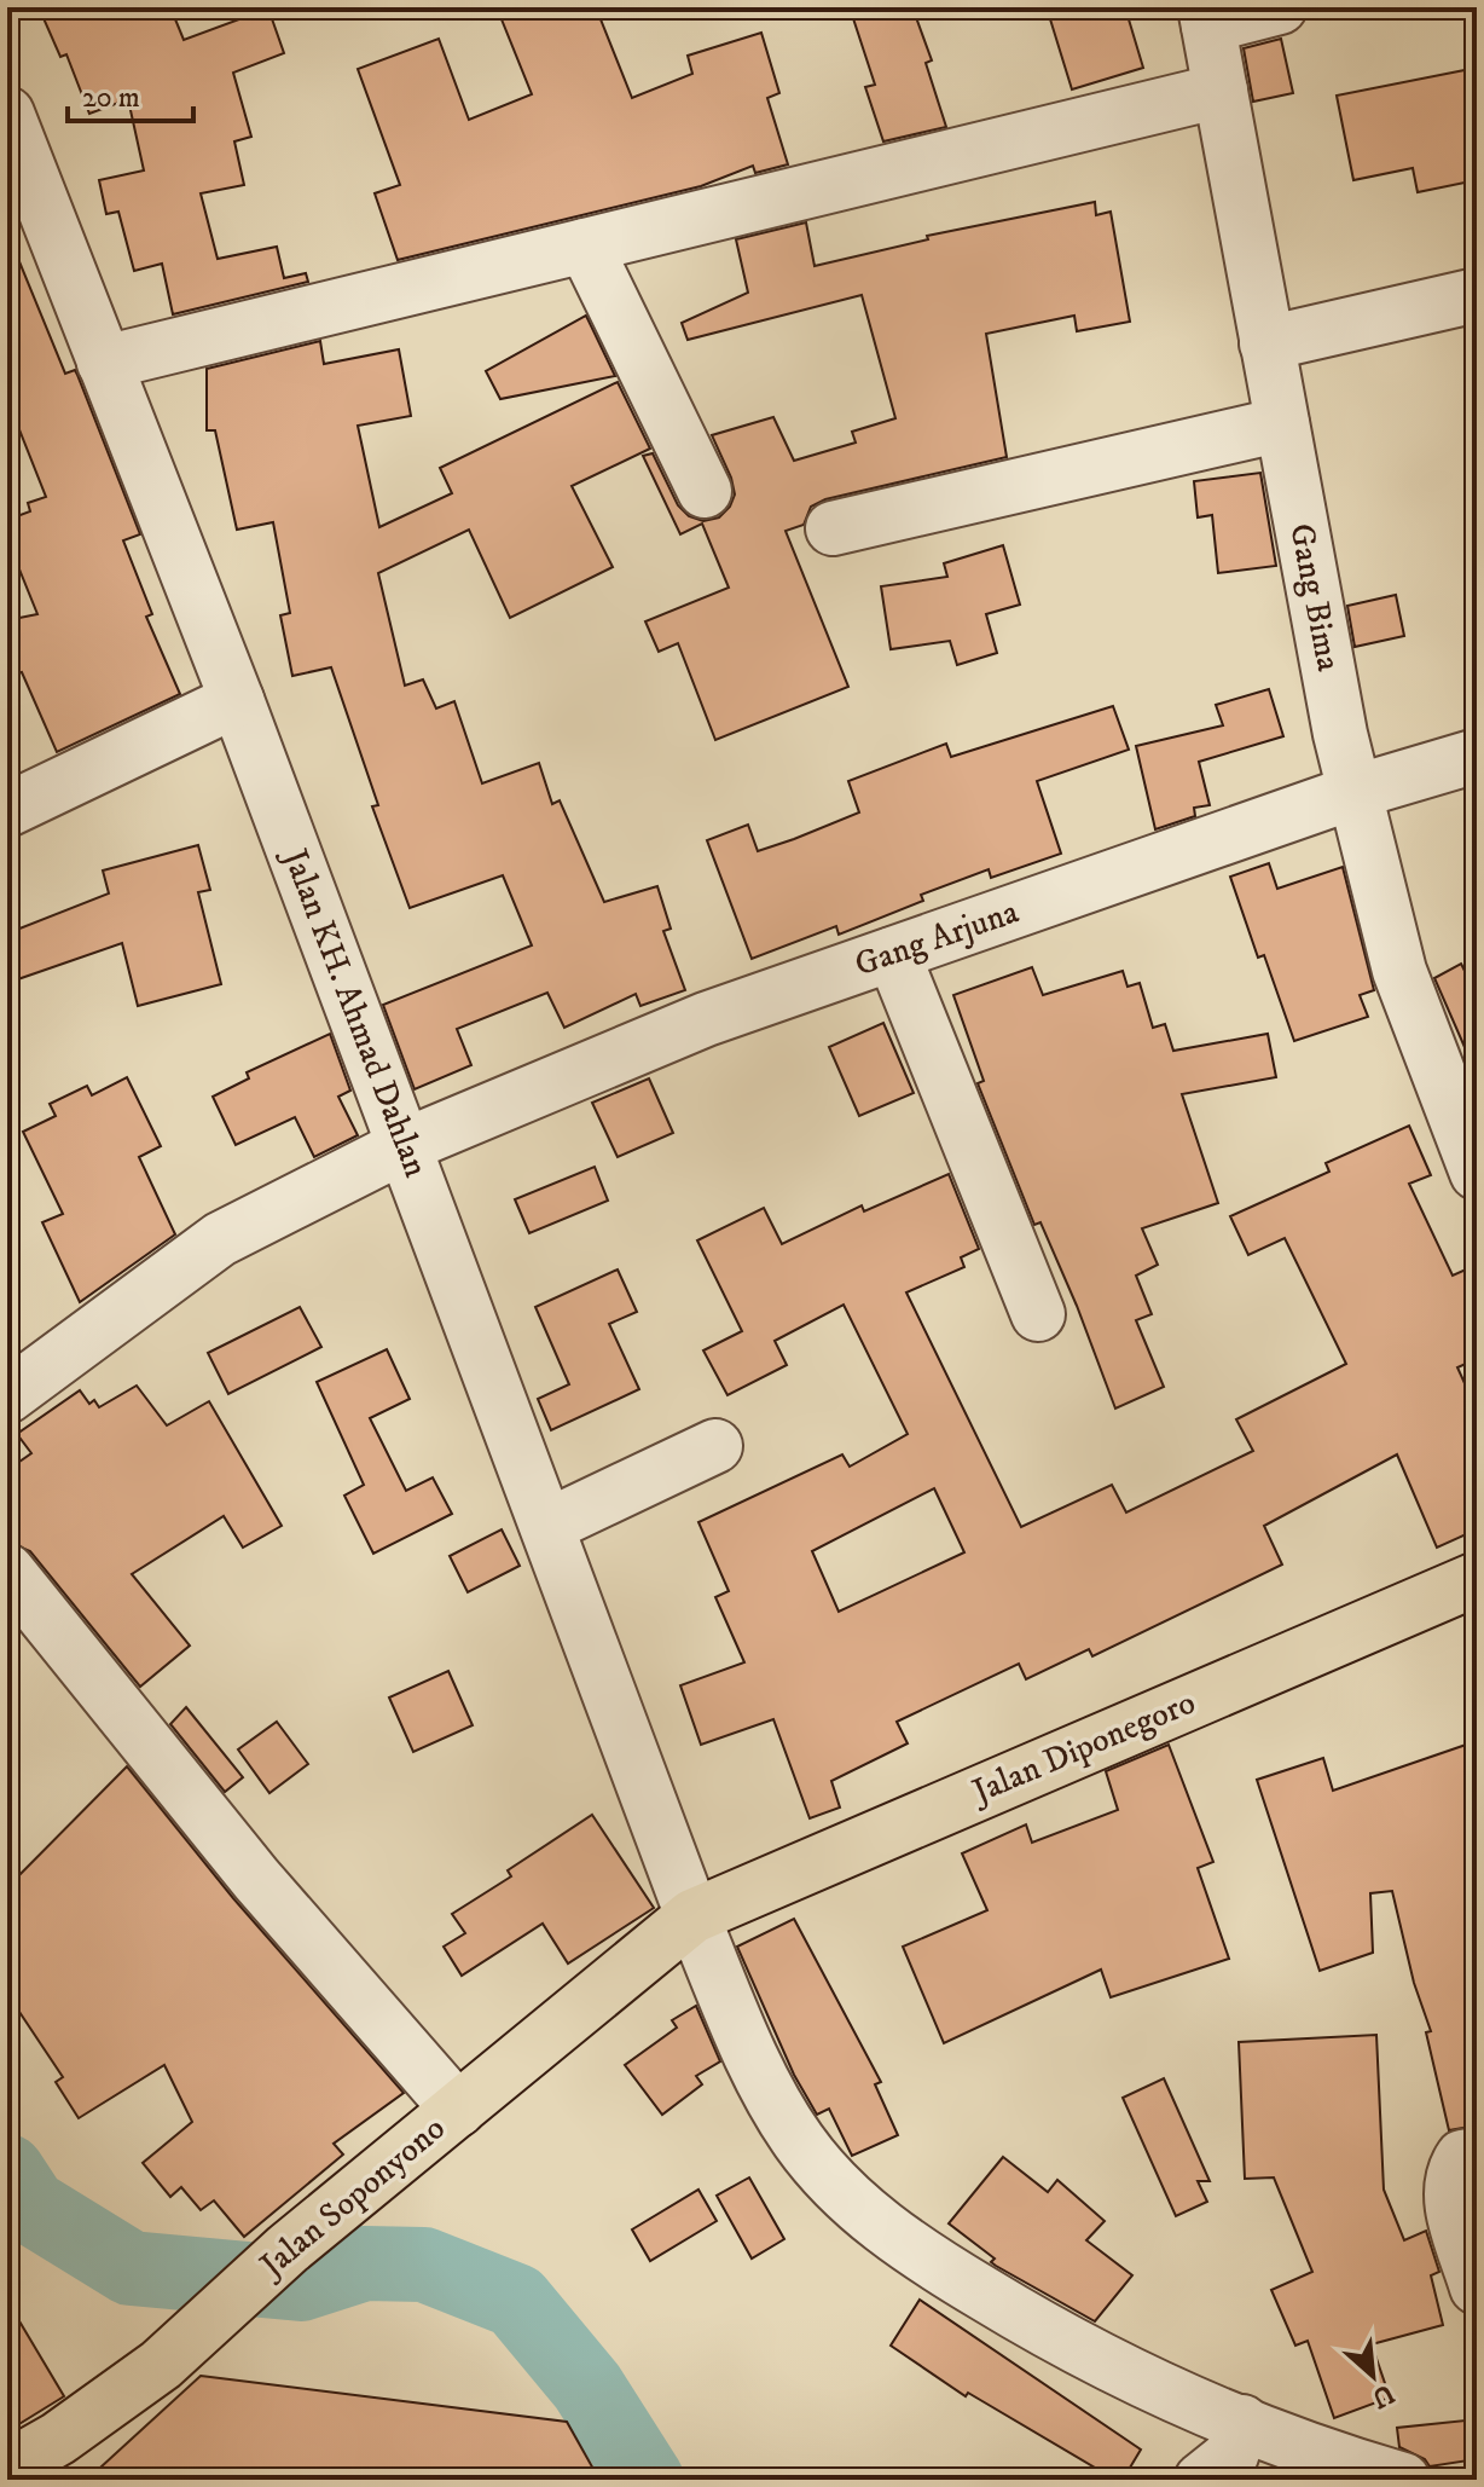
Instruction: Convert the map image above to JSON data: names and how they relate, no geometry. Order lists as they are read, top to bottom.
{
  "streets": {
    "main road": ["Jalan Diponegoro", "Jalan Soponyono"],
    "street": ["Gang Bima", "Gang Arjuna", "Jalan KH. Ahmad Dahlan"]
  },
  "crossings": [
    ["Gang Bima", "Gang Arjuna"],
    ["Gang Arjuna", "Jalan KH. Ahmad Dahlan"],
    ["Jalan KH. Ahmad Dahlan", "Jalan Diponegoro"],
    ["Jalan KH. Ahmad Dahlan", "Jalan Soponyono"],
    ["Jalan Diponegoro", "Jalan Soponyono"]
  ],
  "scale_bar": "20 m",
  "north": "bottom right"
}
